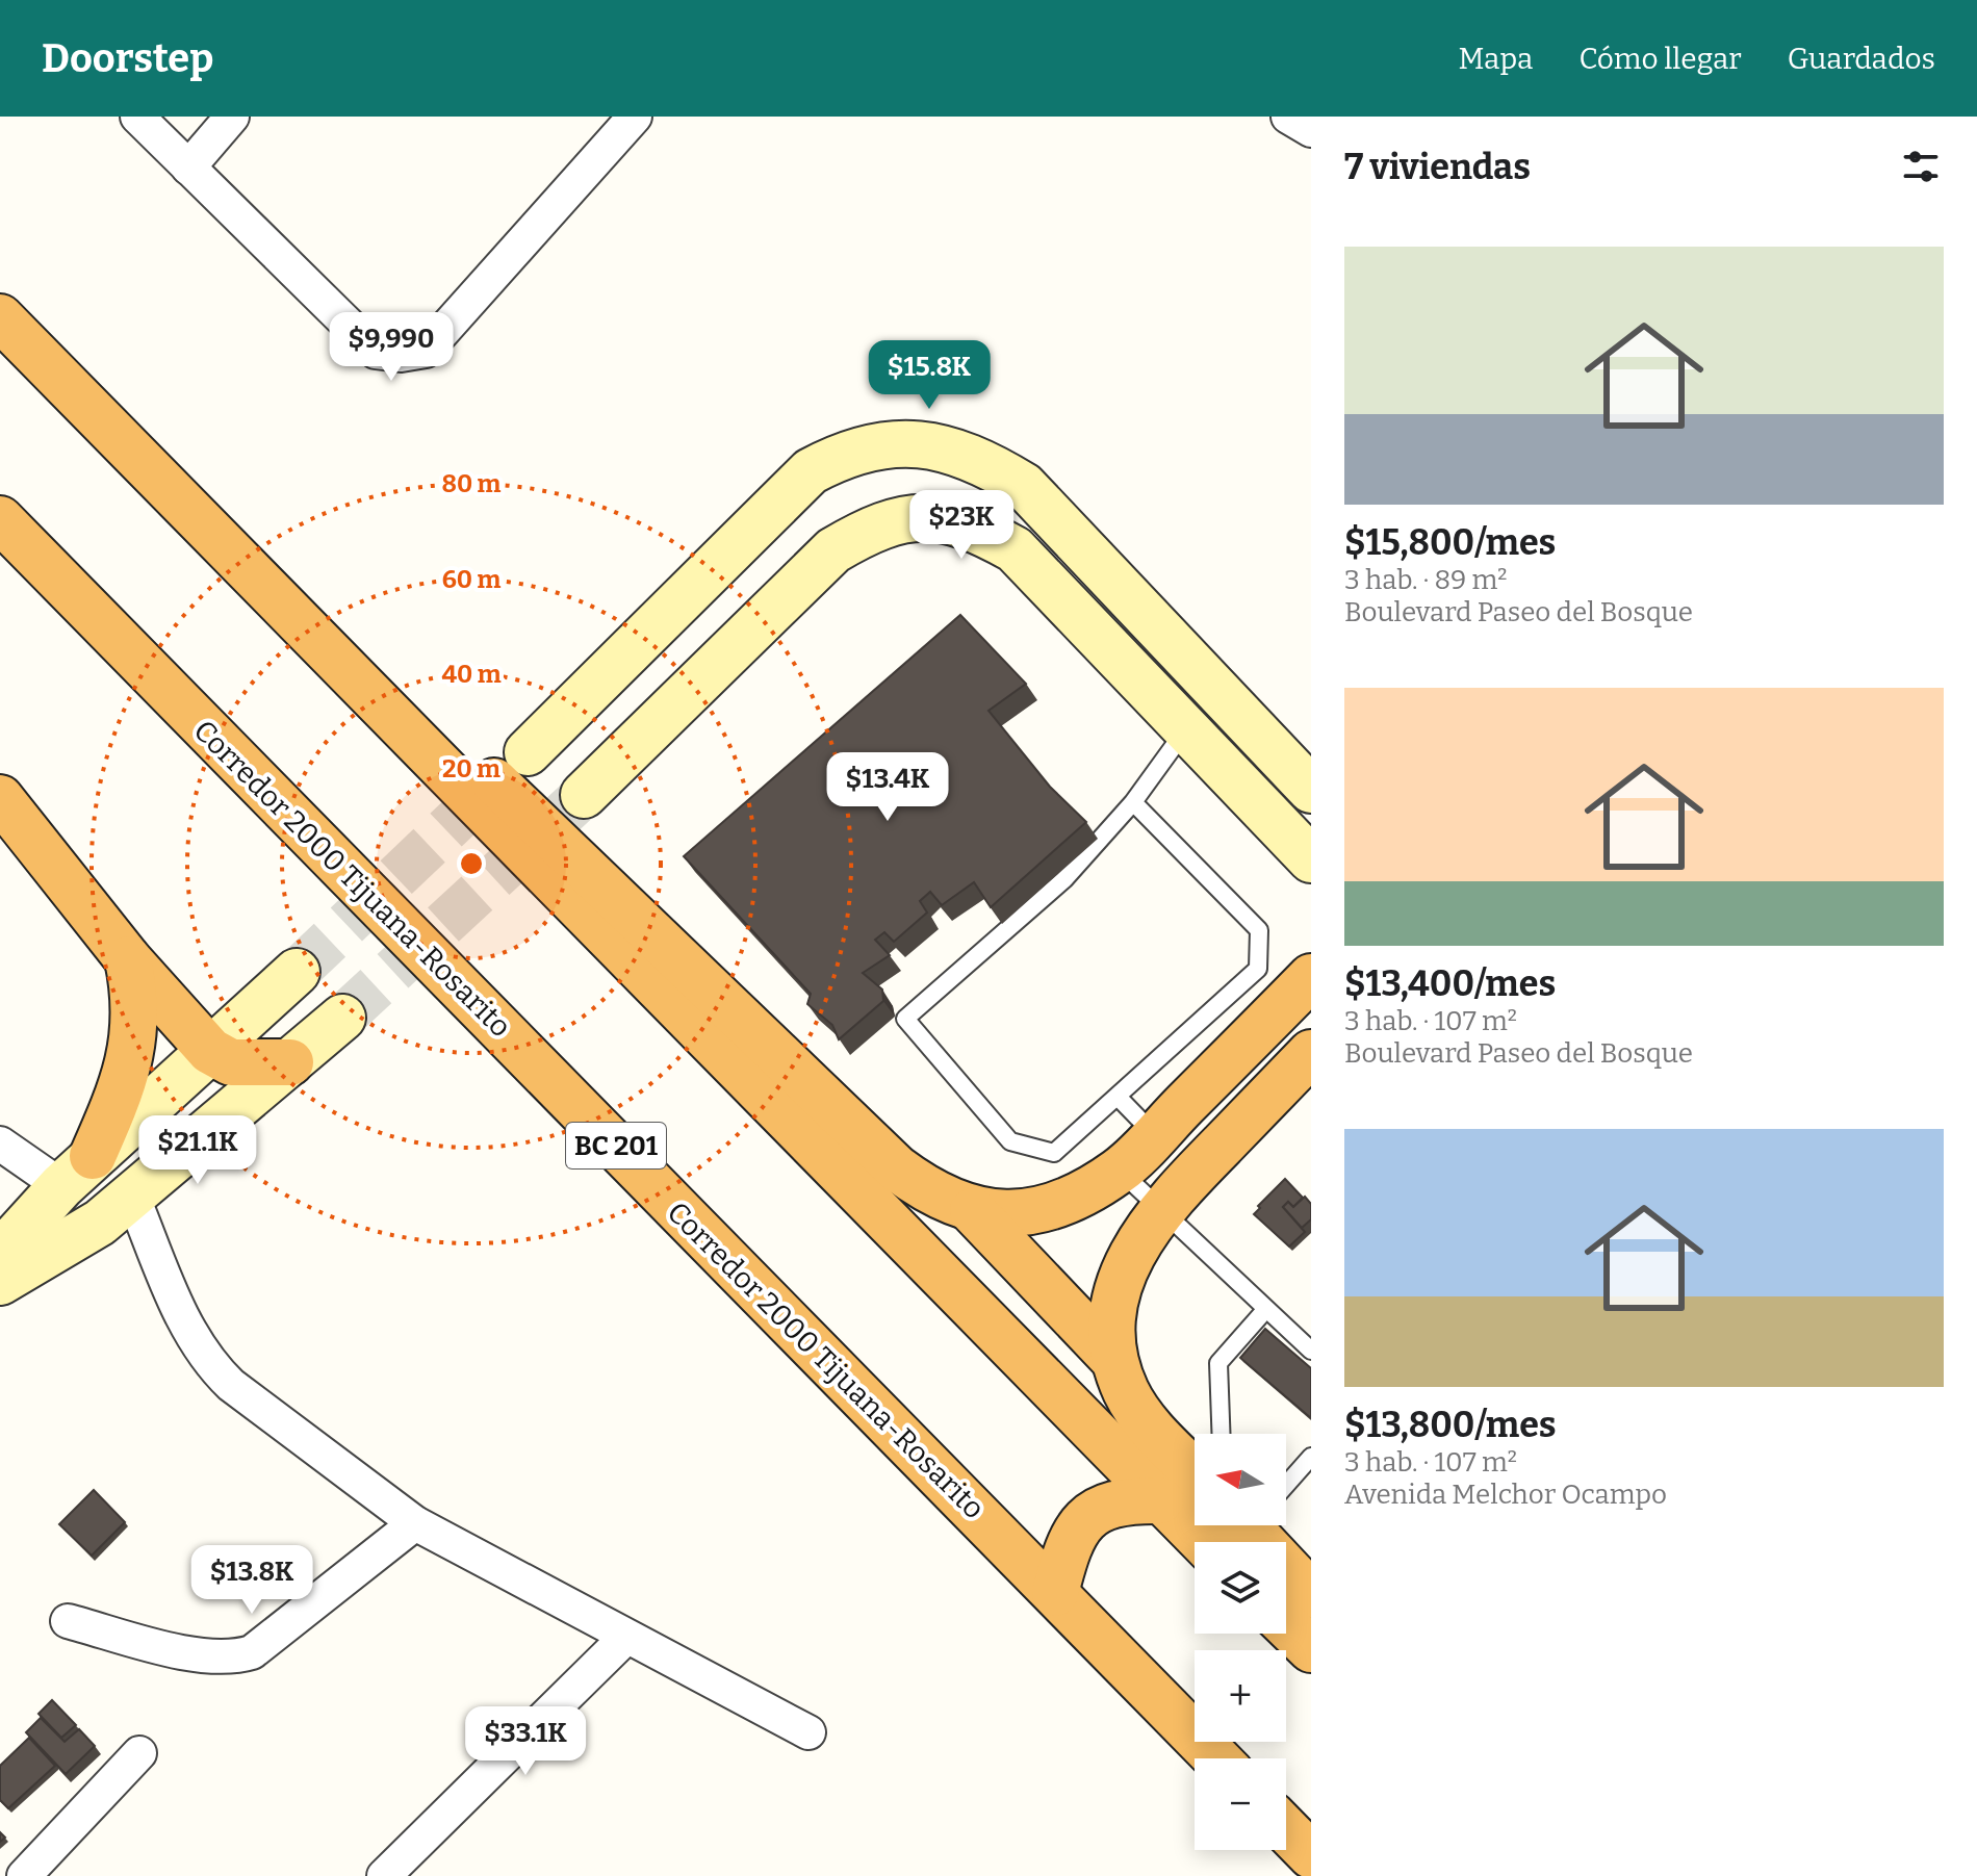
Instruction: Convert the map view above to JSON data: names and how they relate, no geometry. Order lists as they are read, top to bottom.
{
  "streets": {
    "highway": ["Corredor 2000 Tijuana-Rosarito", "BC 201"]
  },
  "north": "left",
  "page": {
    "header": "Doorstep",
    "nav": ["Mapa", "Cómo llegar", "Guardados"],
    "heading": "7 viviendas",
    "list": [
      {
        "name": "$15,800/mes",
        "note": "3 hab. · 89 m² · Boulevard Paseo del Bosque"
      },
      {
        "name": "$13,400/mes",
        "note": "3 hab. · 107 m² · Boulevard Paseo del Bosque"
      },
      {
        "name": "$13,800/mes",
        "note": "3 hab. · 107 m² · Avenida Melchor Ocampo"
      }
    ],
    "price": [
      "$9,990",
      "$15.8K",
      "$23K",
      "$13.4K",
      "$21.1K",
      "$13.8K",
      "$33.1K"
    ],
    "map_buttons": ["+", "−"]
  },
  "rings": [
    "80 m",
    "60 m",
    "40 m",
    "20 m"
  ]
}
